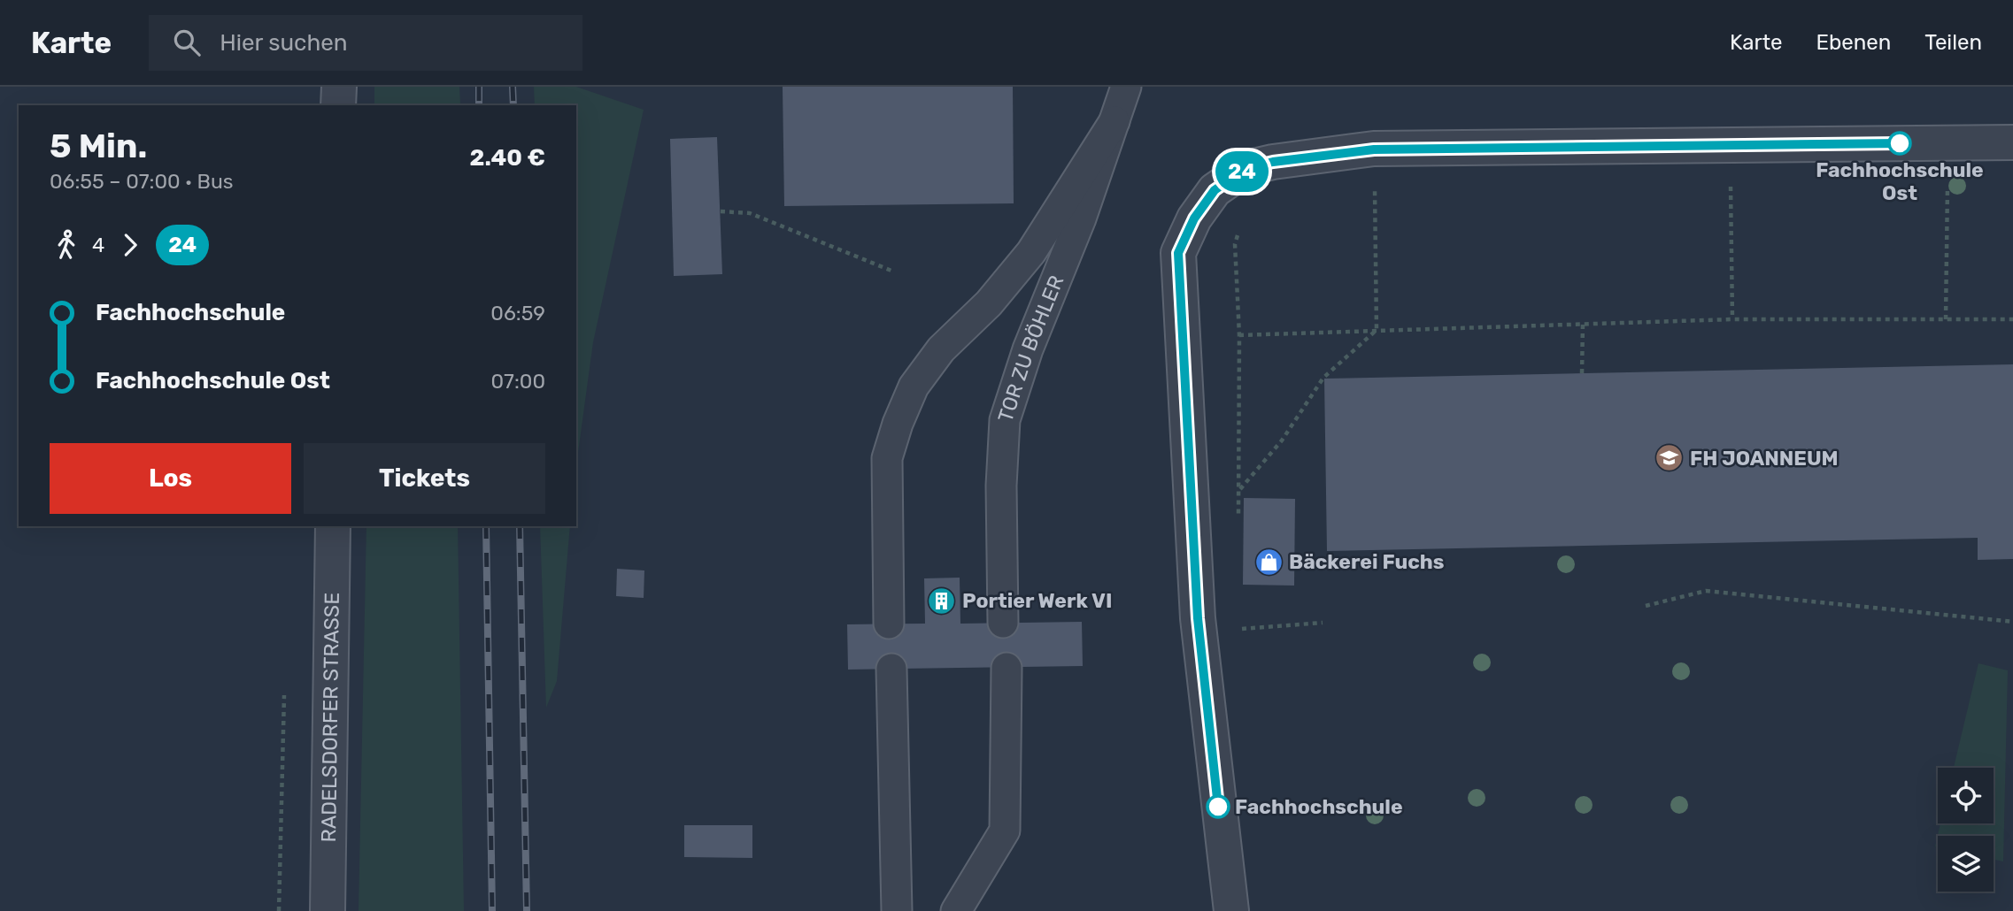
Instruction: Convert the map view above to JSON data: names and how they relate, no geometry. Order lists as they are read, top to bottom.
{
  "streets": {
    "street": ["RADELSDORFER STRASSE"],
    "lane": ["TOR ZU BÖHLER"]
  },
  "places": {
    "other": ["Fachhochschule Ost", "Fachhochschule"],
    "school or university": ["FH JOANNEUM"],
    "shop": ["Bäckerei Fuchs"],
    "building": ["Portier Werk VI"]
  },
  "lines": ["bus line 24"],
  "page": {
    "header": "Karte",
    "search": "Hier suchen",
    "nav": ["Karte", "Ebenen", "Teilen"],
    "on_map": "24",
    "heading": ["5 Min.", "06:55 – 07:00 · Bus", "2.40 €"],
    "legs": ["4", "24"],
    "list": [
      {
        "name": "Fachhochschule",
        "value": "06:59"
      },
      {
        "name": "Fachhochschule Ost",
        "value": "07:00"
      }
    ],
    "buttons": ["Los", "Tickets"]
  }
}
